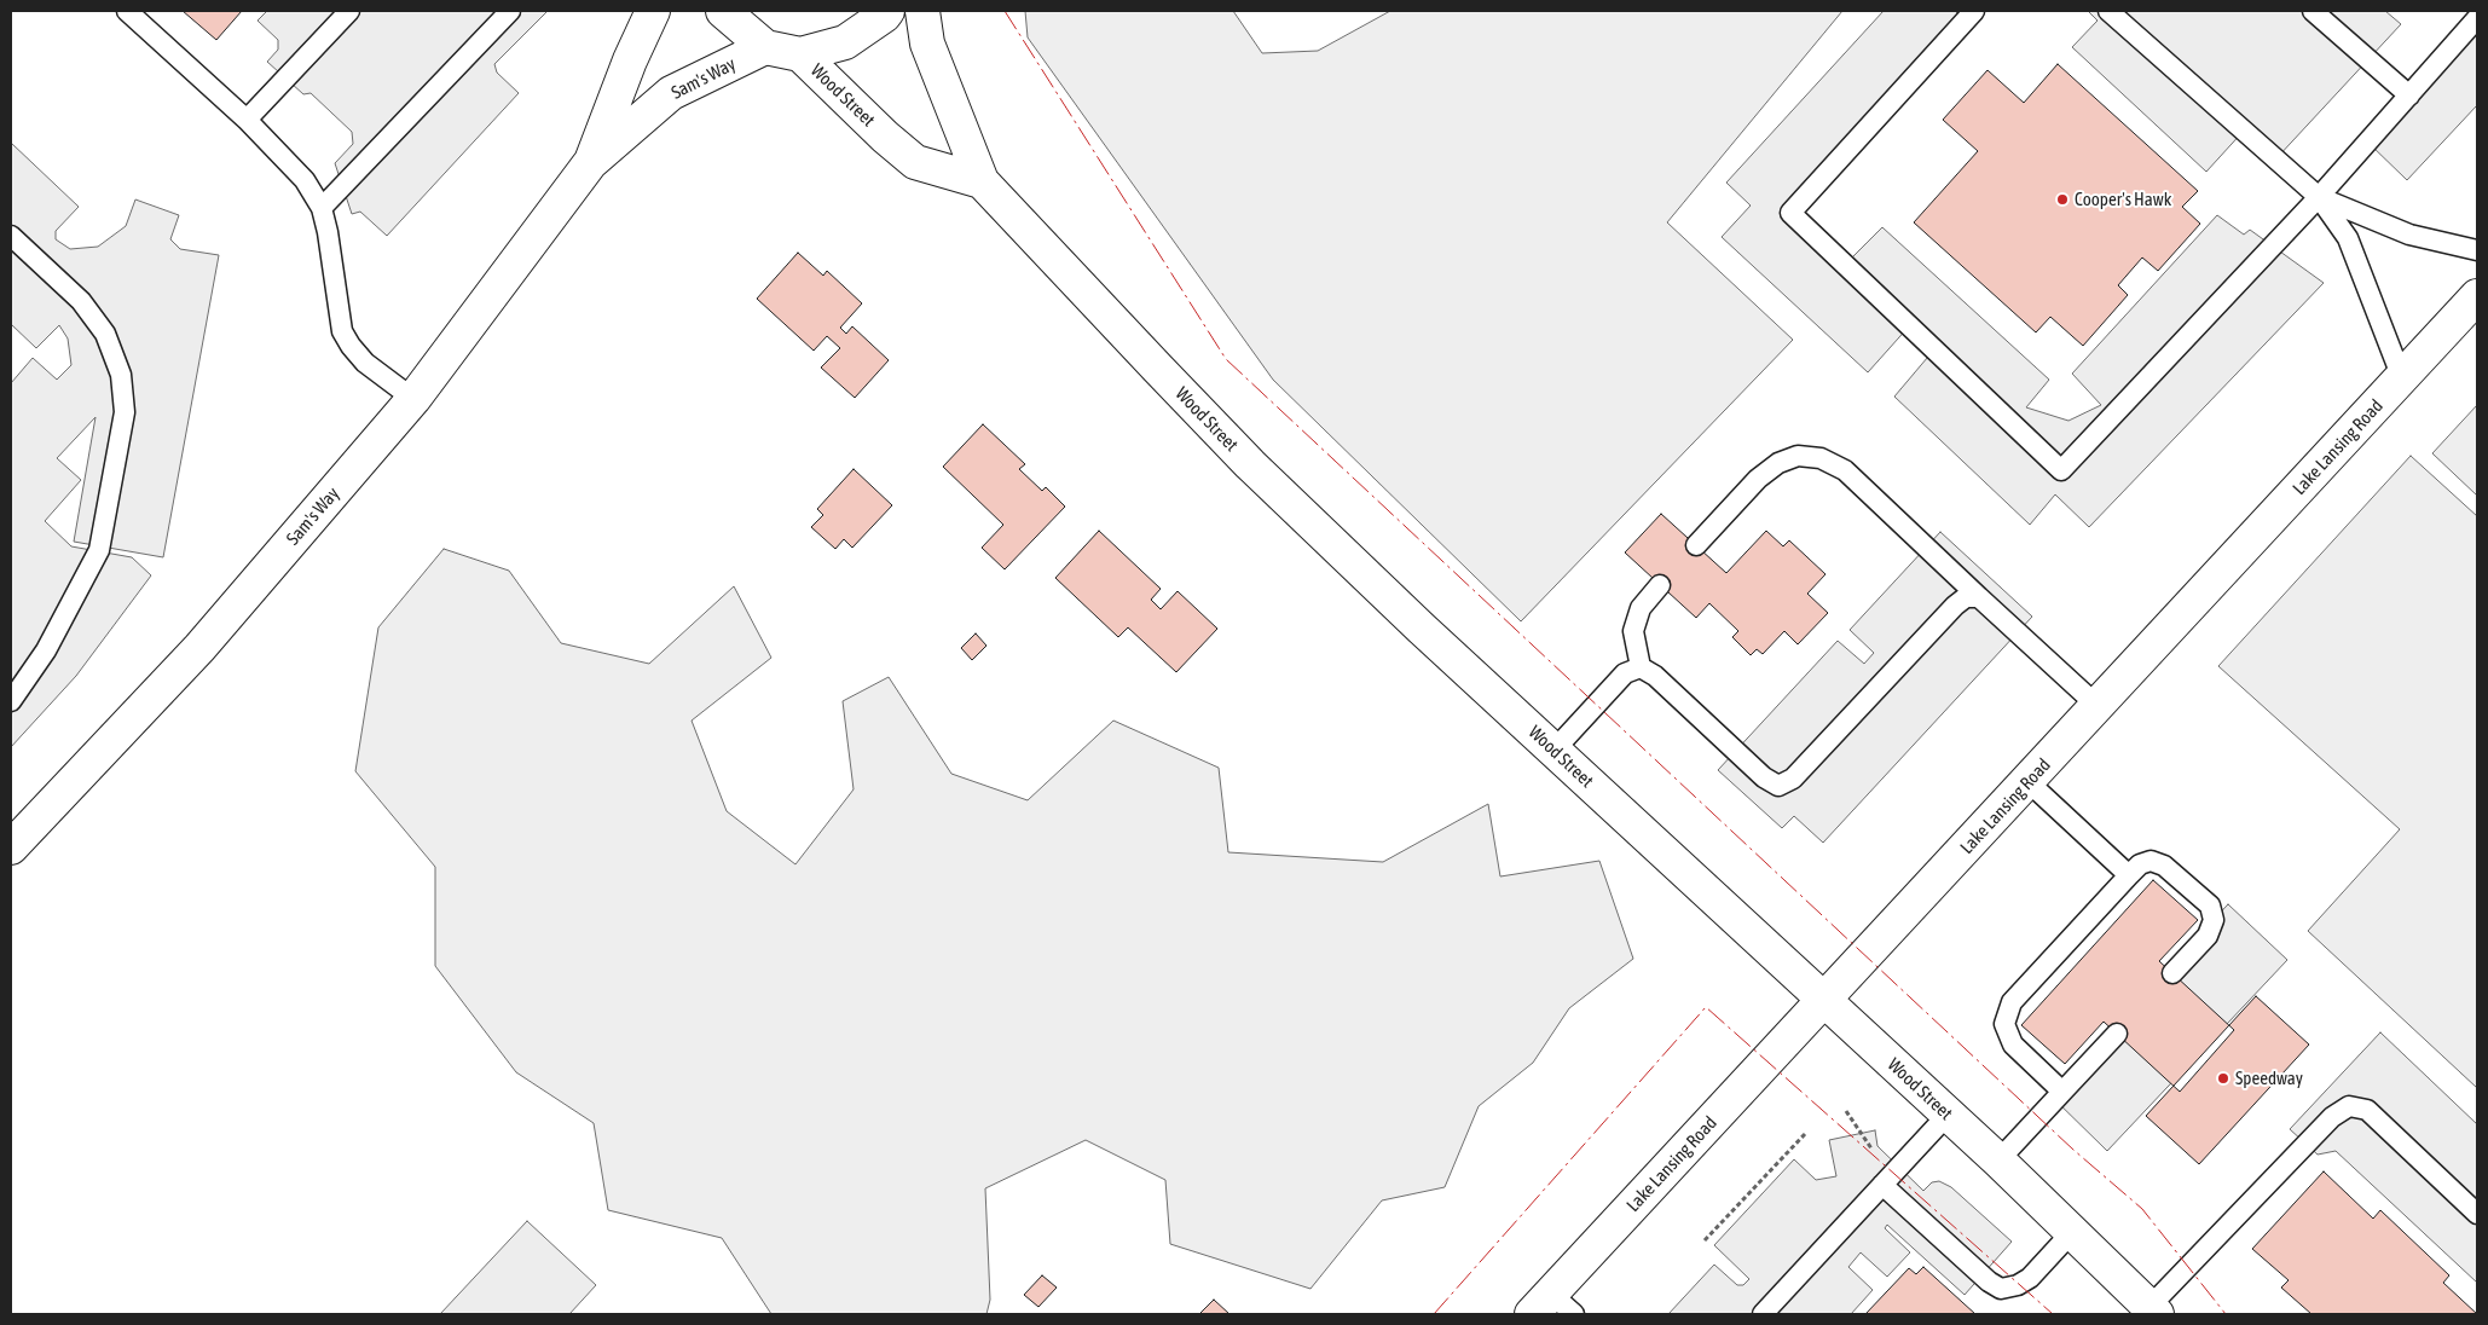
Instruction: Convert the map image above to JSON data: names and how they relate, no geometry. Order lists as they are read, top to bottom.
{
  "streets": {
    "street": ["Sam's Way", "Wood Street", "Lake Lansing Road"]
  },
  "crossings": [
    ["Wood Street", "Lake Lansing Road"]
  ],
  "places": ["Cooper's Hawk", "Speedway"]
}
